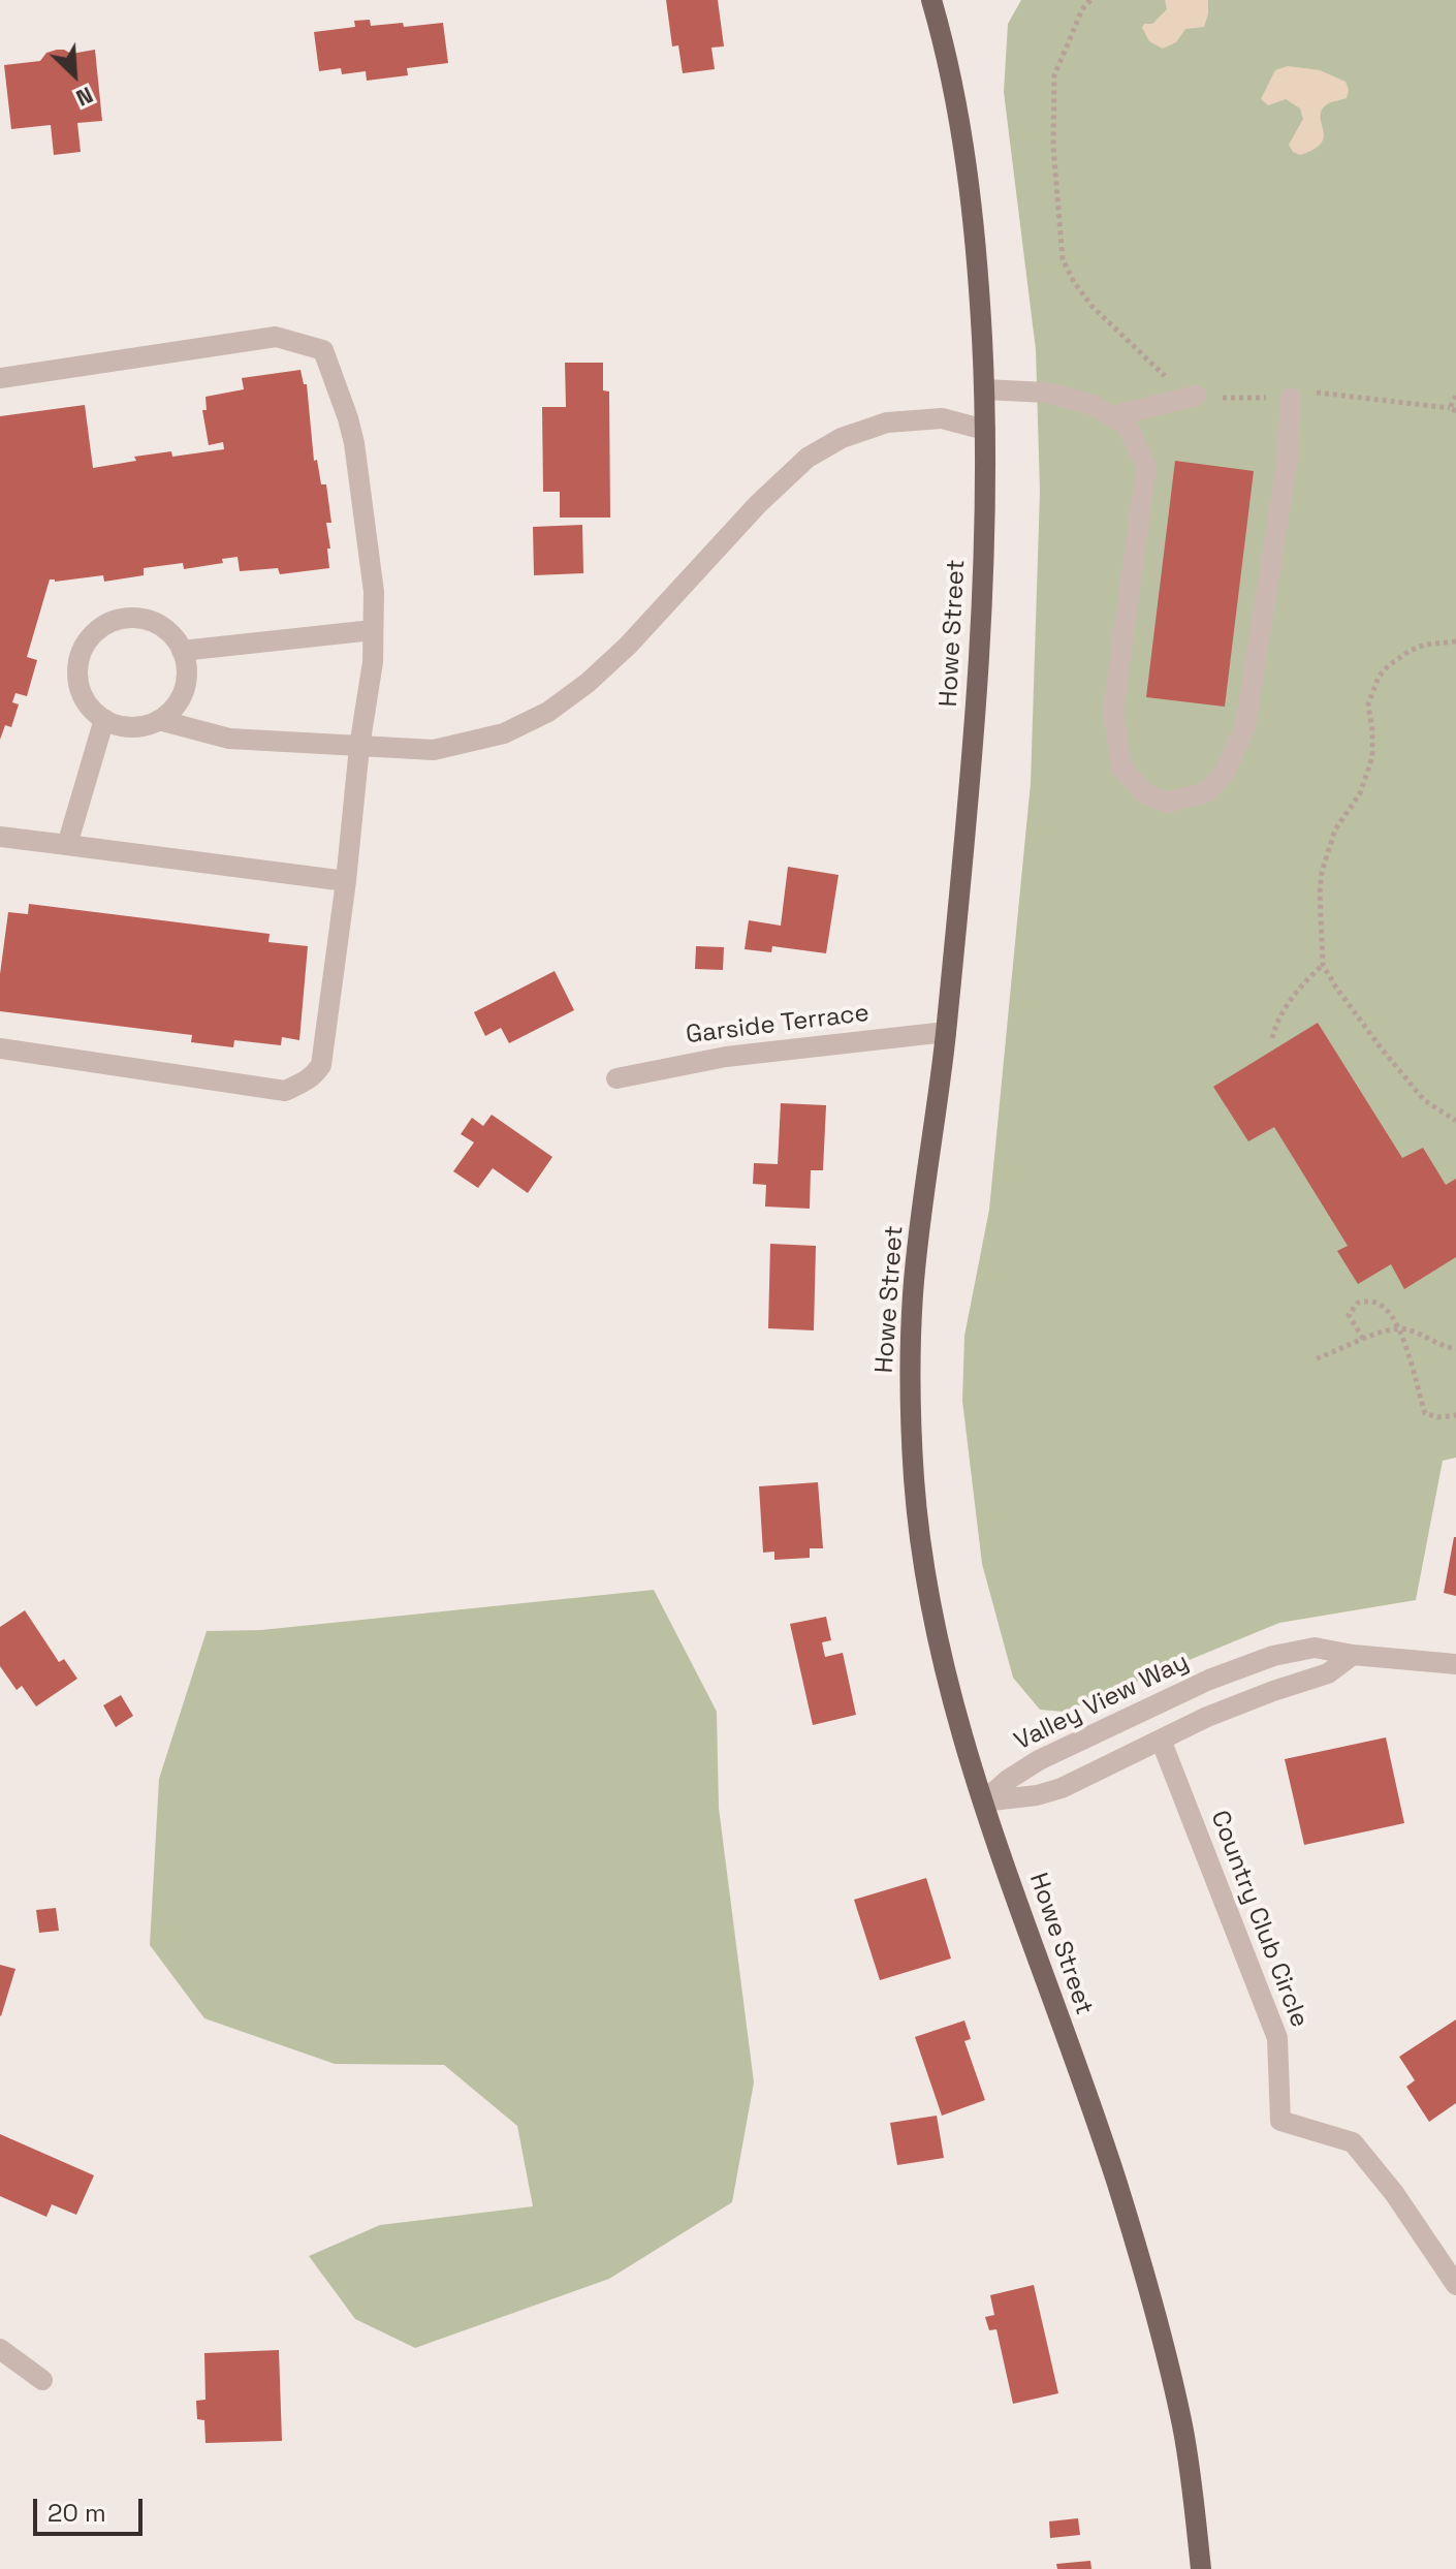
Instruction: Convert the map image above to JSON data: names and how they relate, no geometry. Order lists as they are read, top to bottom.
{
  "streets": {
    "main road": ["Howe Street"],
    "street": ["Garside Terrace", "Valley View Way", "Country Club Circle"]
  },
  "crossings": [
    ["Howe Street", "Garside Terrace"],
    ["Howe Street", "Valley View Way"]
  ],
  "scale_bar": "20 m",
  "north": "bottom right"
}
